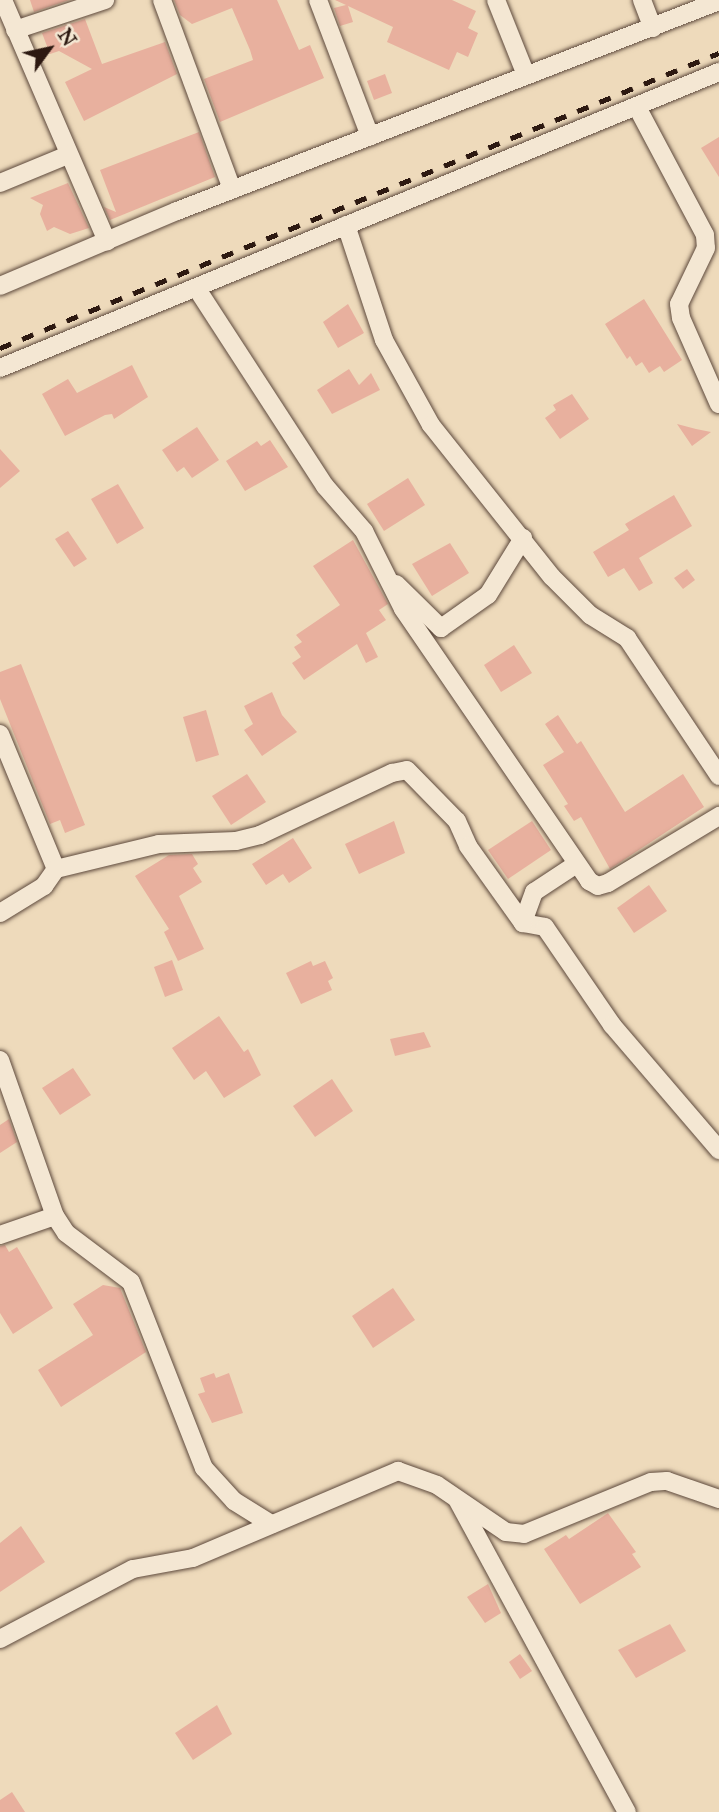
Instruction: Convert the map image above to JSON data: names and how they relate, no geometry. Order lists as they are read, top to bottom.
{
  "north": "top right"
}
